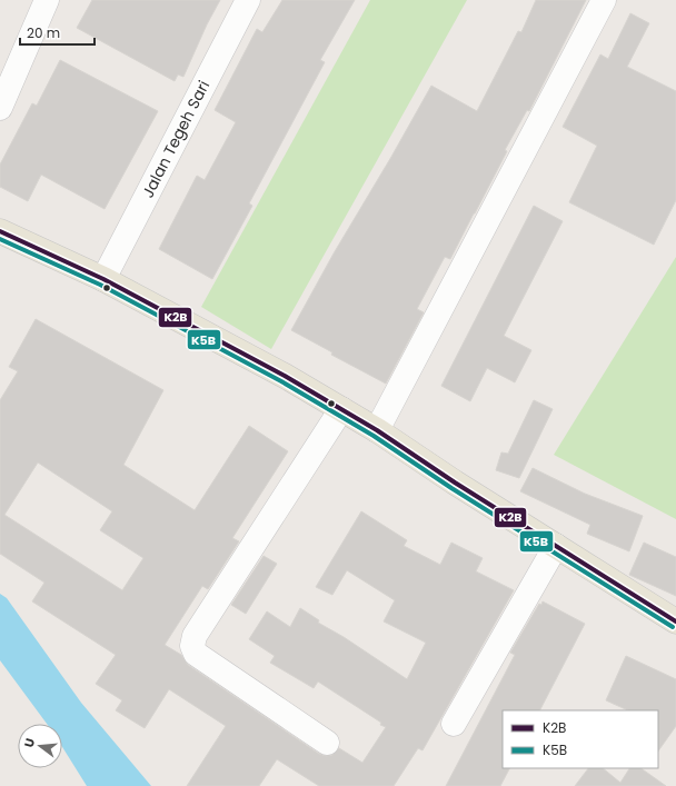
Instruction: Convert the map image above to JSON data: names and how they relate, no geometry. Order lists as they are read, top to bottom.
{
  "streets": {
    "street": ["Jalan Tegeh Sari"]
  },
  "lines": ["transit line K2B", "transit line K5B"],
  "legend": ["K2B", "K5B"],
  "scale_bar": "20 m",
  "north": "left"
}
